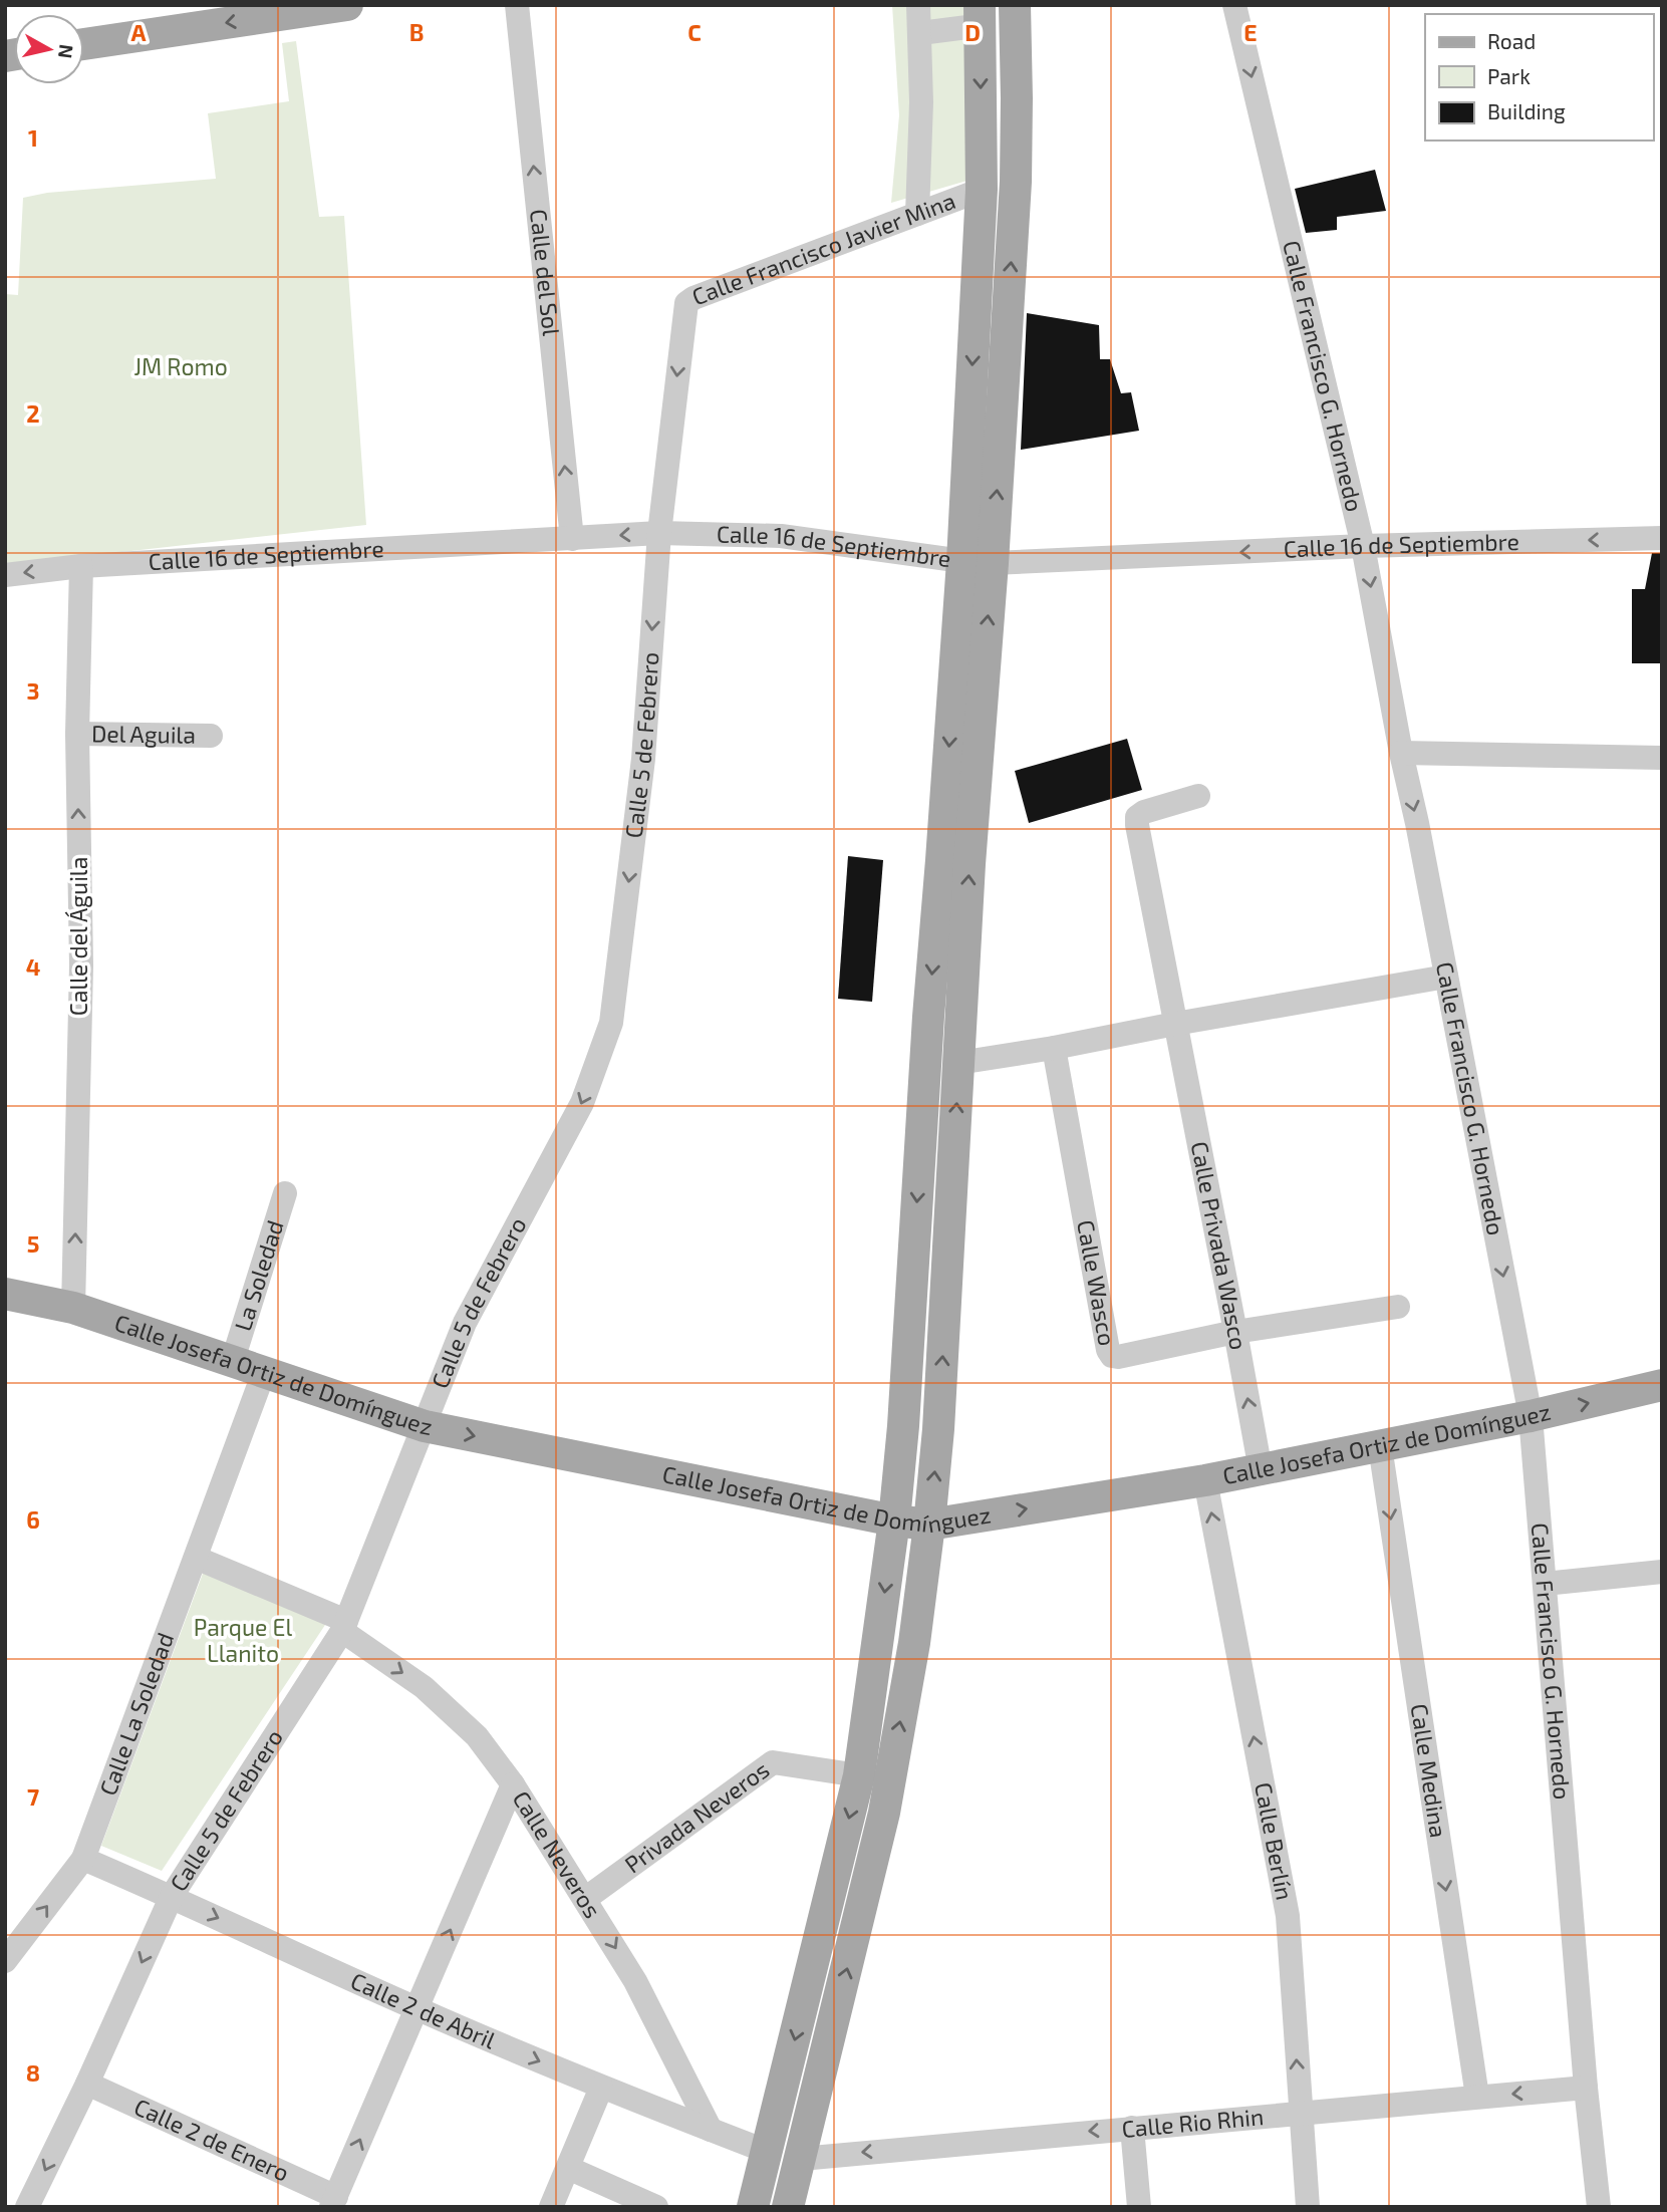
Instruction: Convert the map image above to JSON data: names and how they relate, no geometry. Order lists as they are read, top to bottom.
{
  "streets": {
    "main road": ["Calle Josefa Ortiz de Domínguez"],
    "street": [
      "Calle Francisco Javier Mina",
      "Calle del Sol",
      "Calle Francisco G. Hornedo",
      "Calle 16 de Septiembre",
      "Del Aguila",
      "Calle 5 de Febrero",
      "Calle del Águila",
      "Calle Privada Wasco",
      "La Soledad",
      "Calle Wasco",
      "Calle La Soledad",
      "Calle Medina",
      "Privada Neveros",
      "Calle Berlín",
      "Calle Neveros",
      "Calle 2 de Abril",
      "Calle Rio Rhin",
      "Calle 2 de Enero"
    ]
  },
  "crossings": [
    ["Calle Francisco Javier Mina", "Calle 16 de Septiembre"],
    ["Calle Francisco Javier Mina", "Calle 5 de Febrero"],
    ["Calle del Sol", "Calle 16 de Septiembre"],
    ["Calle Francisco G. Hornedo", "Calle 16 de Septiembre"],
    ["Calle Francisco G. Hornedo", "Calle Josefa Ortiz de Domínguez"],
    ["Calle Francisco G. Hornedo", "Calle Rio Rhin"],
    ["Calle 16 de Septiembre", "Calle 5 de Febrero"],
    ["Calle 16 de Septiembre", "Calle del Águila"],
    ["Del Aguila", "Calle del Águila"],
    ["Calle 5 de Febrero", "Calle Josefa Ortiz de Domínguez"],
    ["Calle 5 de Febrero", "Calle Neveros"],
    ["Calle 5 de Febrero", "Calle 2 de Abril"],
    ["Calle 5 de Febrero", "Calle 2 de Enero"],
    ["Calle del Águila", "Calle Josefa Ortiz de Domínguez"],
    ["Calle Privada Wasco", "Calle Wasco"],
    ["Calle Privada Wasco", "Calle Josefa Ortiz de Domínguez"],
    ["La Soledad", "Calle Josefa Ortiz de Domínguez"],
    ["Calle Josefa Ortiz de Domínguez", "Calle La Soledad"],
    ["Calle Josefa Ortiz de Domínguez", "Calle Medina"],
    ["Calle Josefa Ortiz de Domínguez", "Calle Berlín"],
    ["Calle La Soledad", "Calle Neveros"],
    ["Calle La Soledad", "Calle 2 de Abril"],
    ["Calle Medina", "Calle Rio Rhin"],
    ["Privada Neveros", "Calle Neveros"],
    ["Calle Berlín", "Calle Rio Rhin"],
    ["Calle Neveros", "Calle 2 de Abril"]
  ],
  "one_way": [
    "Calle Francisco Javier Mina",
    "Calle del Sol",
    "Calle Francisco G. Hornedo",
    "Calle 5 de Febrero",
    "Calle del Águila",
    "Calle Josefa Ortiz de Domínguez",
    "Calle Medina",
    "Calle Berlín",
    "Calle Neveros",
    "Calle 2 de Abril",
    "Calle Rio Rhin"
  ],
  "parks": ["JM Romo", "Parque El Llanito"],
  "legend": ["Road", "Park", "Building"],
  "north": "right",
  "grid": {
    "columns": [
      "A",
      "B",
      "C",
      "D",
      "E"
    ],
    "rows": [
      "1",
      "2",
      "3",
      "4",
      "5",
      "6",
      "7",
      "8"
    ]
  }
}
